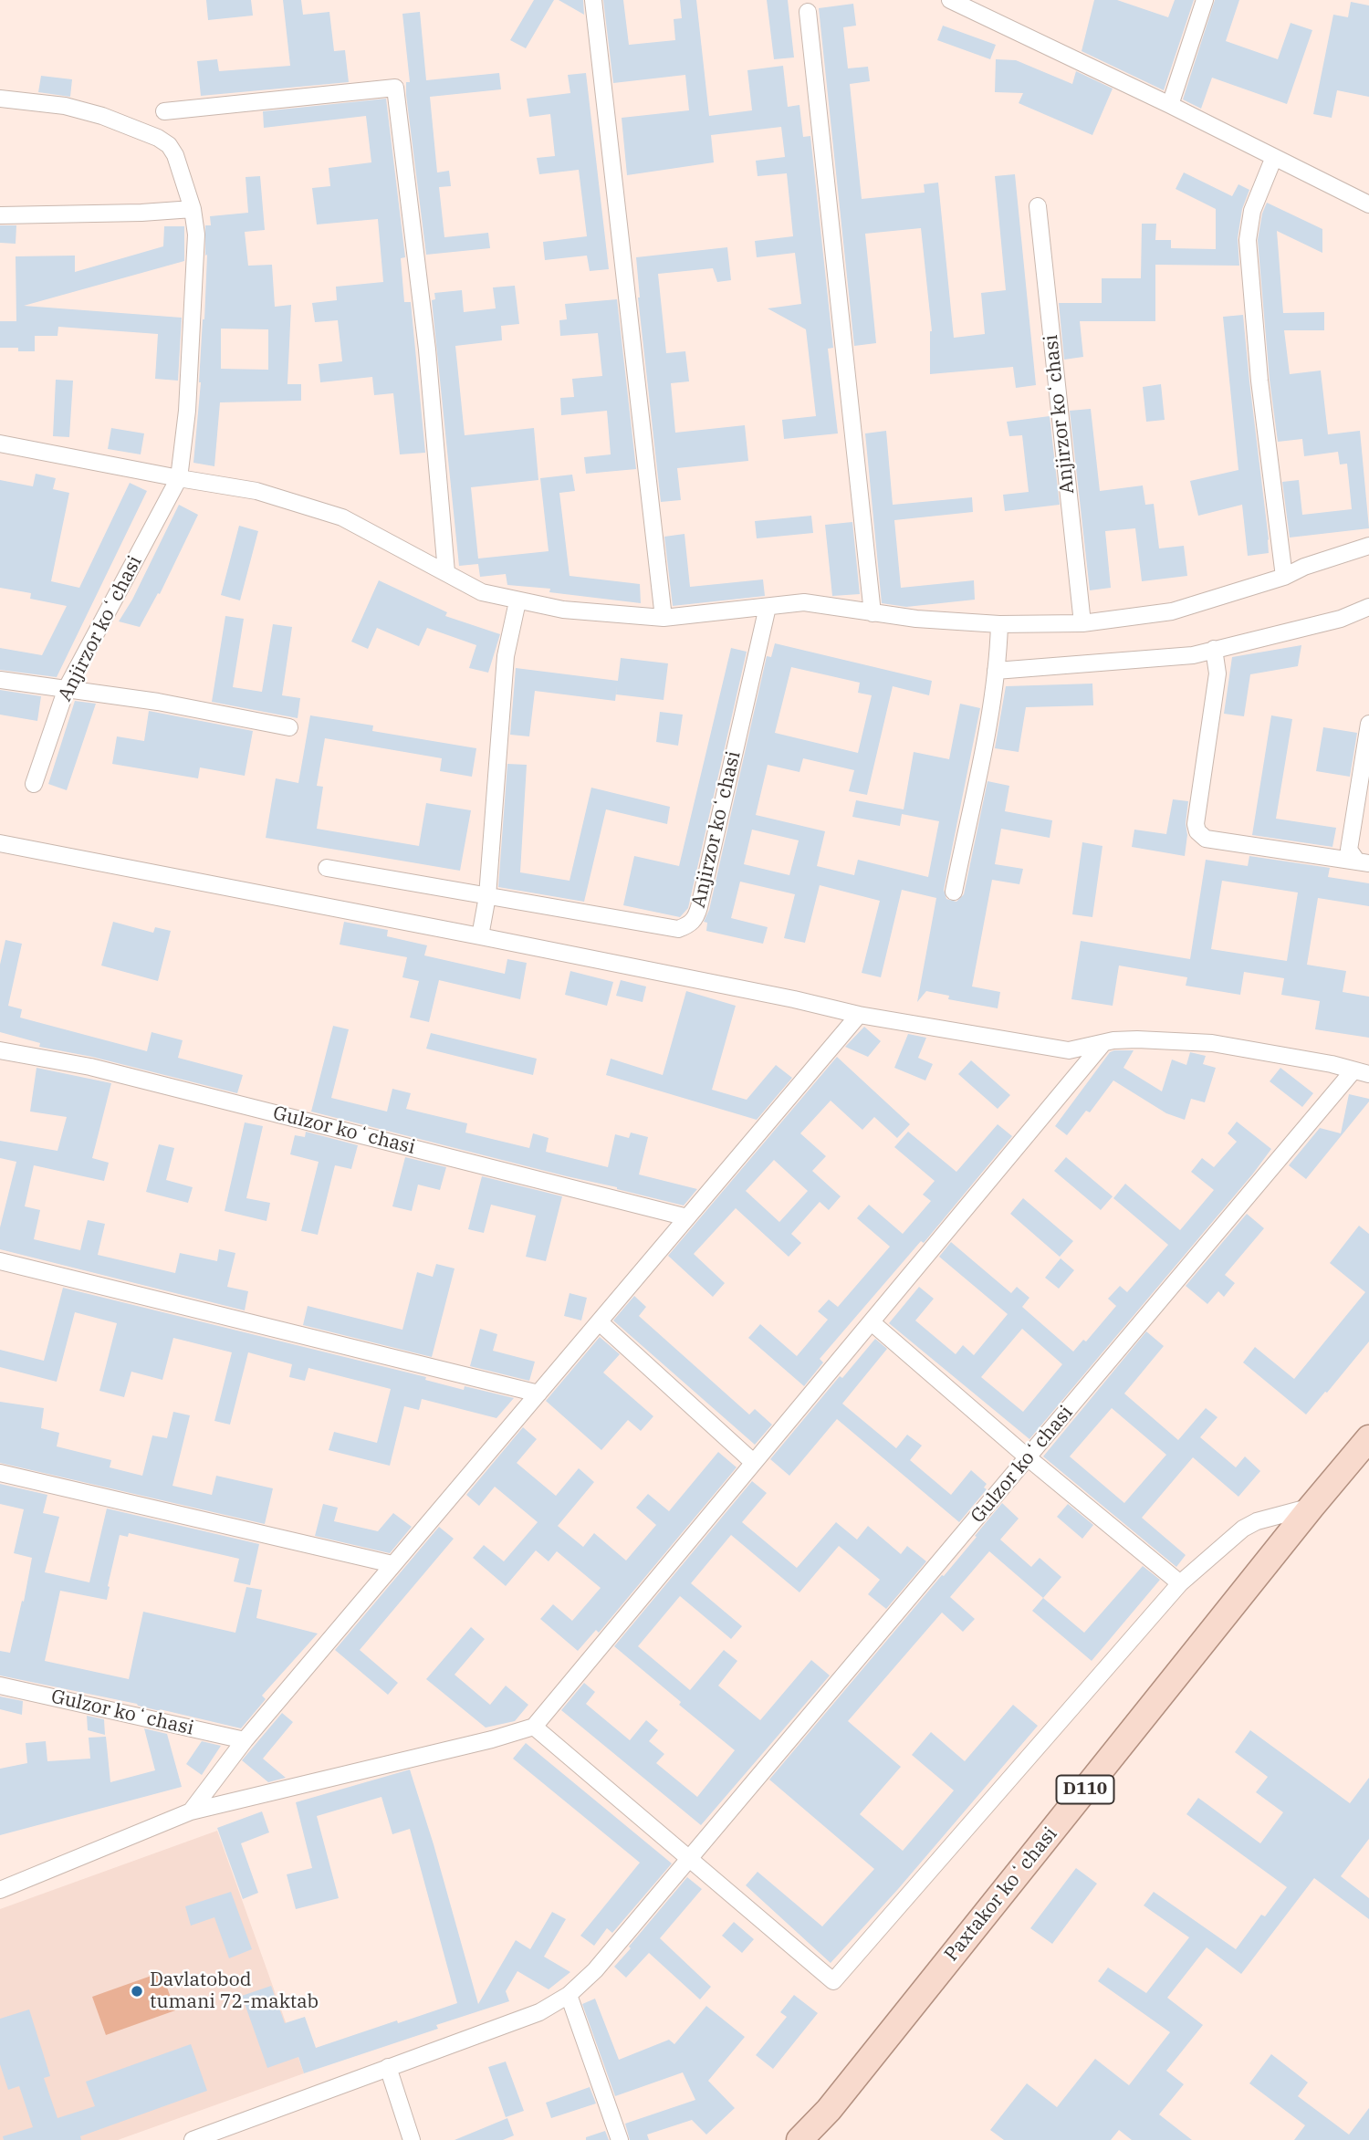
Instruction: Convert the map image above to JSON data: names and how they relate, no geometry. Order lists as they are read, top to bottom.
{
  "streets": {
    "main road": ["D110", "Paxtakor koʻchasi"],
    "street": ["Anjirzor koʻchasi", "Gulzor koʻchasi"]
  },
  "places": ["Davlatobod tumani 72-maktab"]
}
